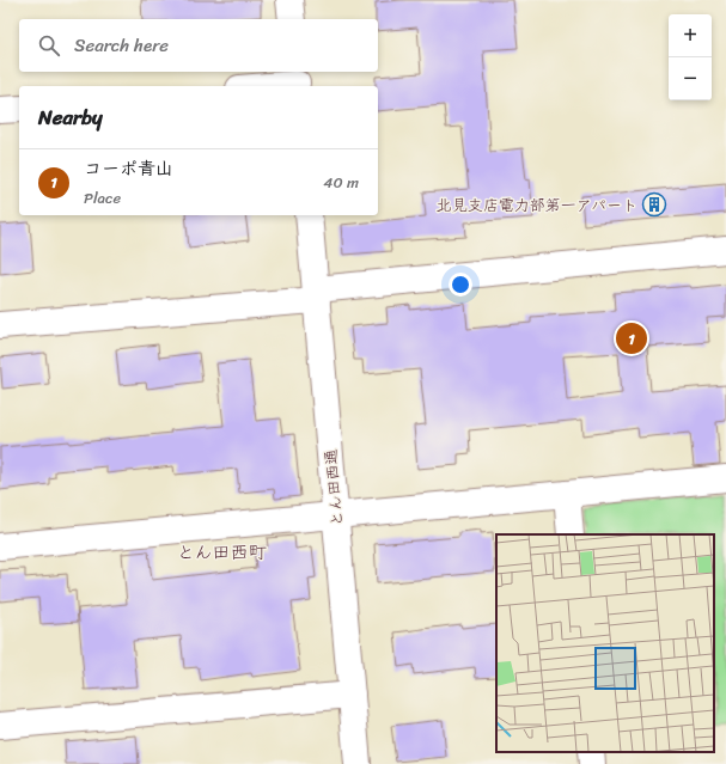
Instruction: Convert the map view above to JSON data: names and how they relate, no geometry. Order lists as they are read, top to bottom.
{
  "streets": {
    "street": ["とん田西通"]
  },
  "districts": ["とん田西町"],
  "places": {
    "building": ["北見支店電力部第一アパート"]
  },
  "page": {
    "map_buttons": ["+", "−"],
    "search": "Search here",
    "heading": "Nearby",
    "list": [
      {
        "mark": "1",
        "name": "コーポ青山",
        "note": "Place",
        "value": "40 m"
      }
    ],
    "pins": "1"
  }
}
